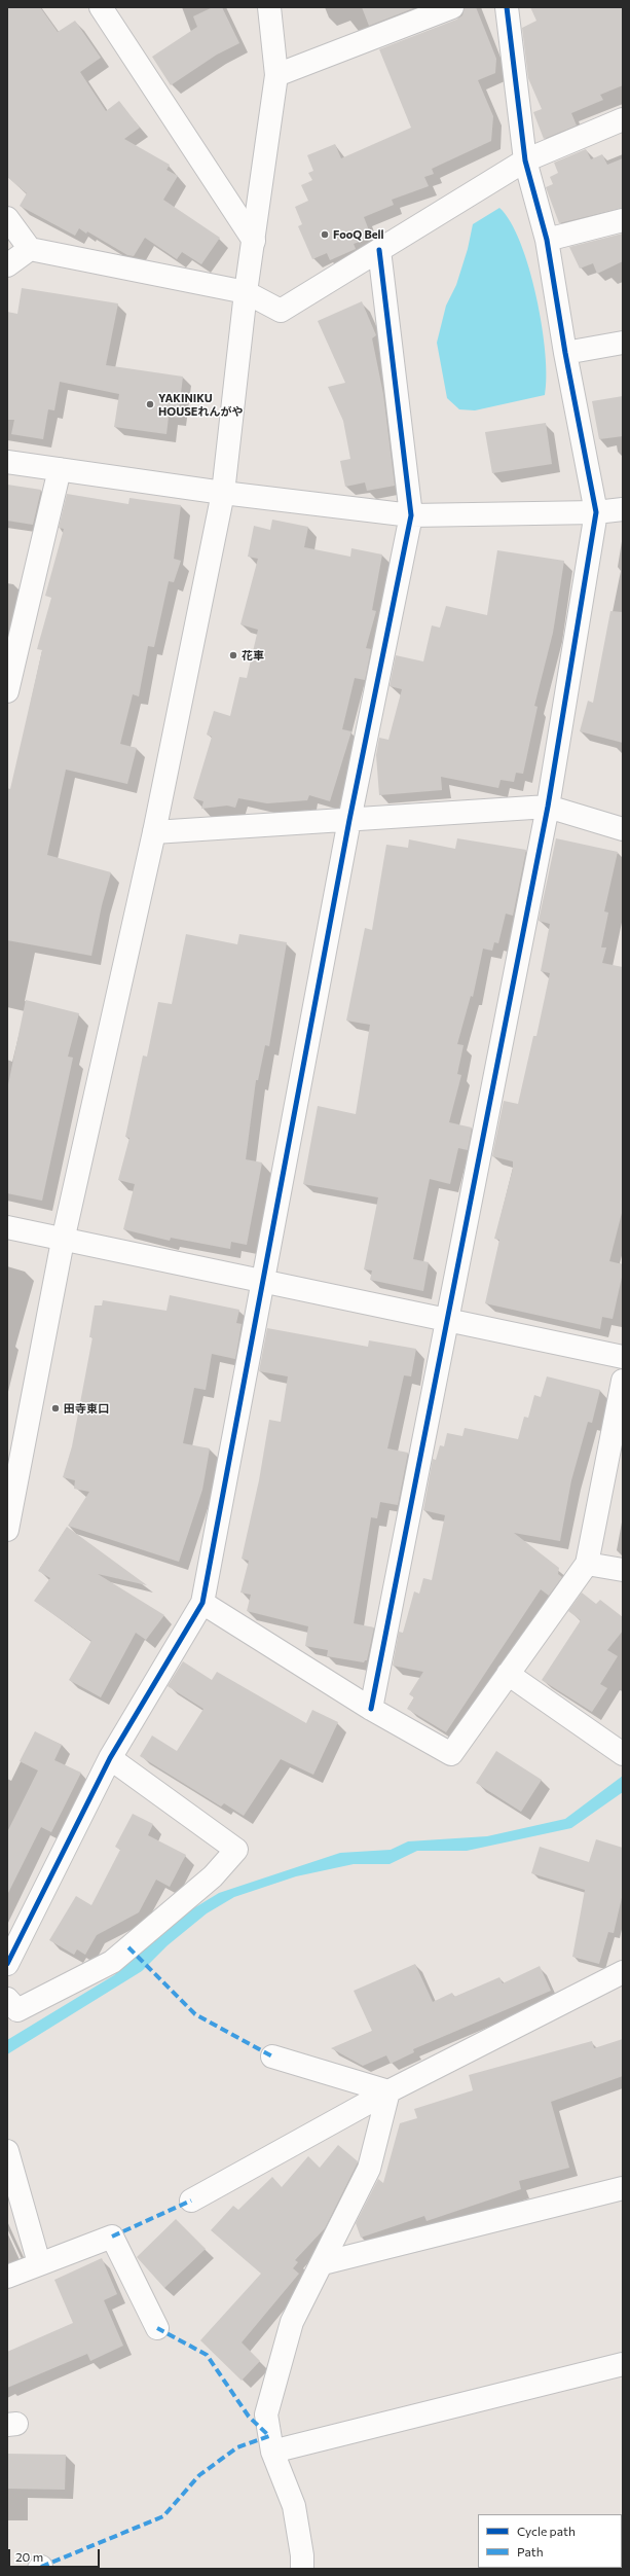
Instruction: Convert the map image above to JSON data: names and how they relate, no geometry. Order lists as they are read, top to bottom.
{
  "places": [
    "FooQ Bell",
    "YAKINIKU HOUSEれんがや",
    "花車",
    "田寺東口"
  ],
  "legend": ["Cycle path", "Path"],
  "scale_bar": "20 m"
}
